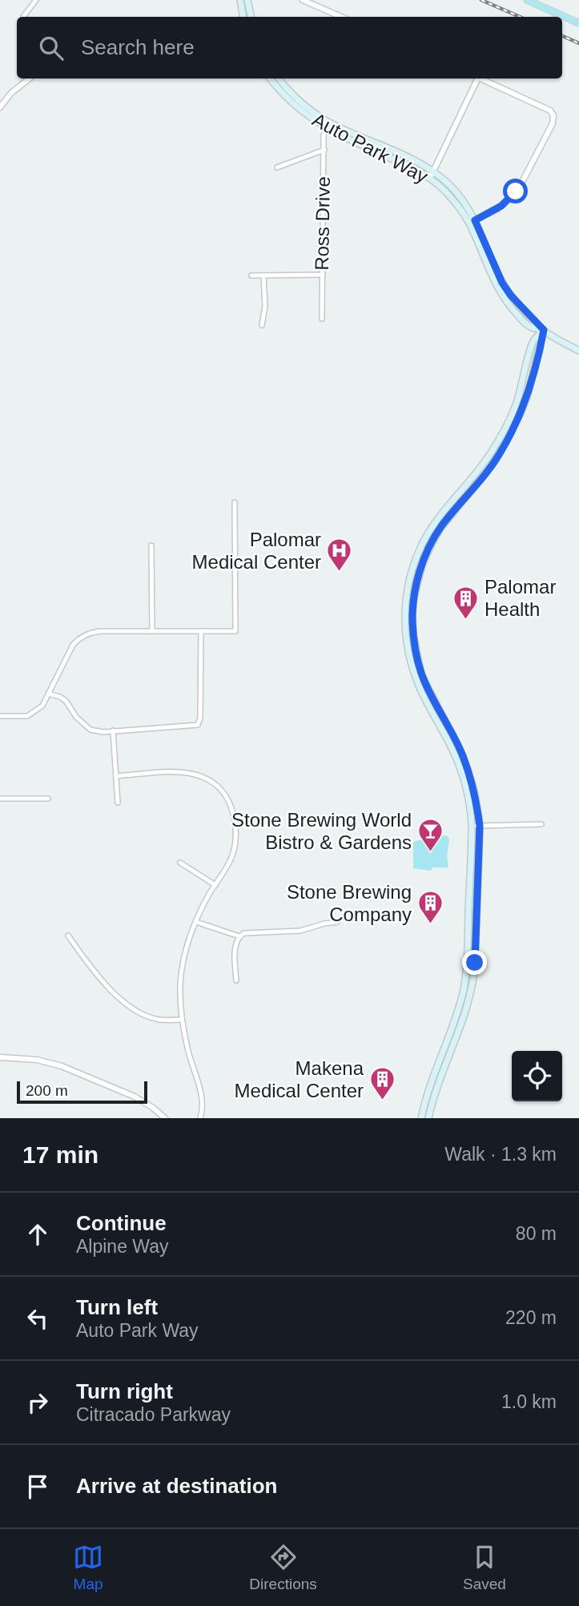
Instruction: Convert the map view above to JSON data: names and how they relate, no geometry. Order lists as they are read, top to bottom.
{
  "streets": {
    "main road": ["Auto Park Way"],
    "street": ["Ross Drive"]
  },
  "crossings": [
    ["Auto Park Way", "Ross Drive"]
  ],
  "places": {
    "hospital": ["Palomar Medical Center"],
    "building": ["Palomar Health", "Stone Brewing Company", "Makena Medical Center"],
    "bar": ["Stone Brewing World Bistro & Gardens"]
  },
  "scale_bar": "200 m",
  "page": {
    "search": "Search here",
    "scale": "200 m",
    "heading": ["17 min", "Walk · 1.3 km"],
    "list": [
      ["Continue", "Alpine Way", "80 m"],
      ["Turn left", "Auto Park Way", "220 m"],
      ["Turn right", "Citracado Parkway", "1.0 km"],
      "Arrive at destination"
    ],
    "nav": ["Map", "Directions", "Saved"]
  }
}
